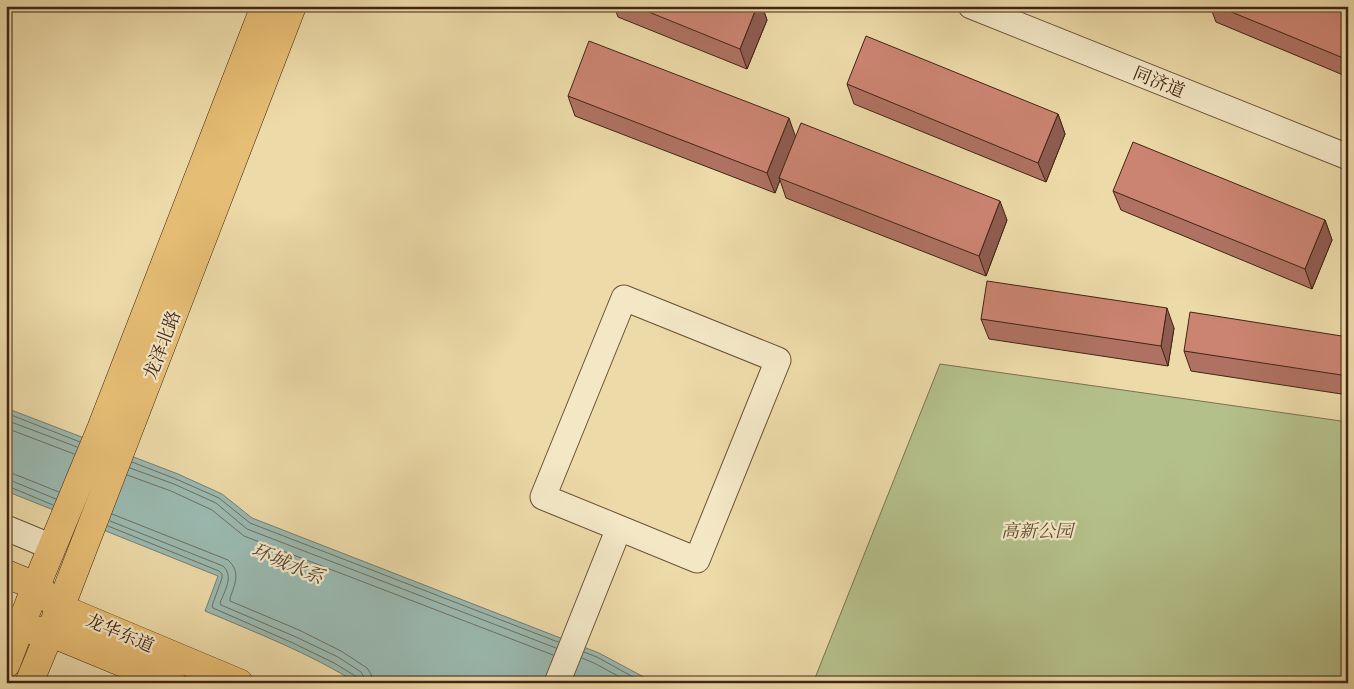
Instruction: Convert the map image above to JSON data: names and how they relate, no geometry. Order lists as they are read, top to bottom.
{
  "streets": {
    "main road": ["龙泽北路", "龙华东道"],
    "street": ["同济道"]
  },
  "crossings": [
    ["龙泽北路", "龙华东道"]
  ],
  "water": ["环城水系"],
  "parks": ["高新公园"]
}
